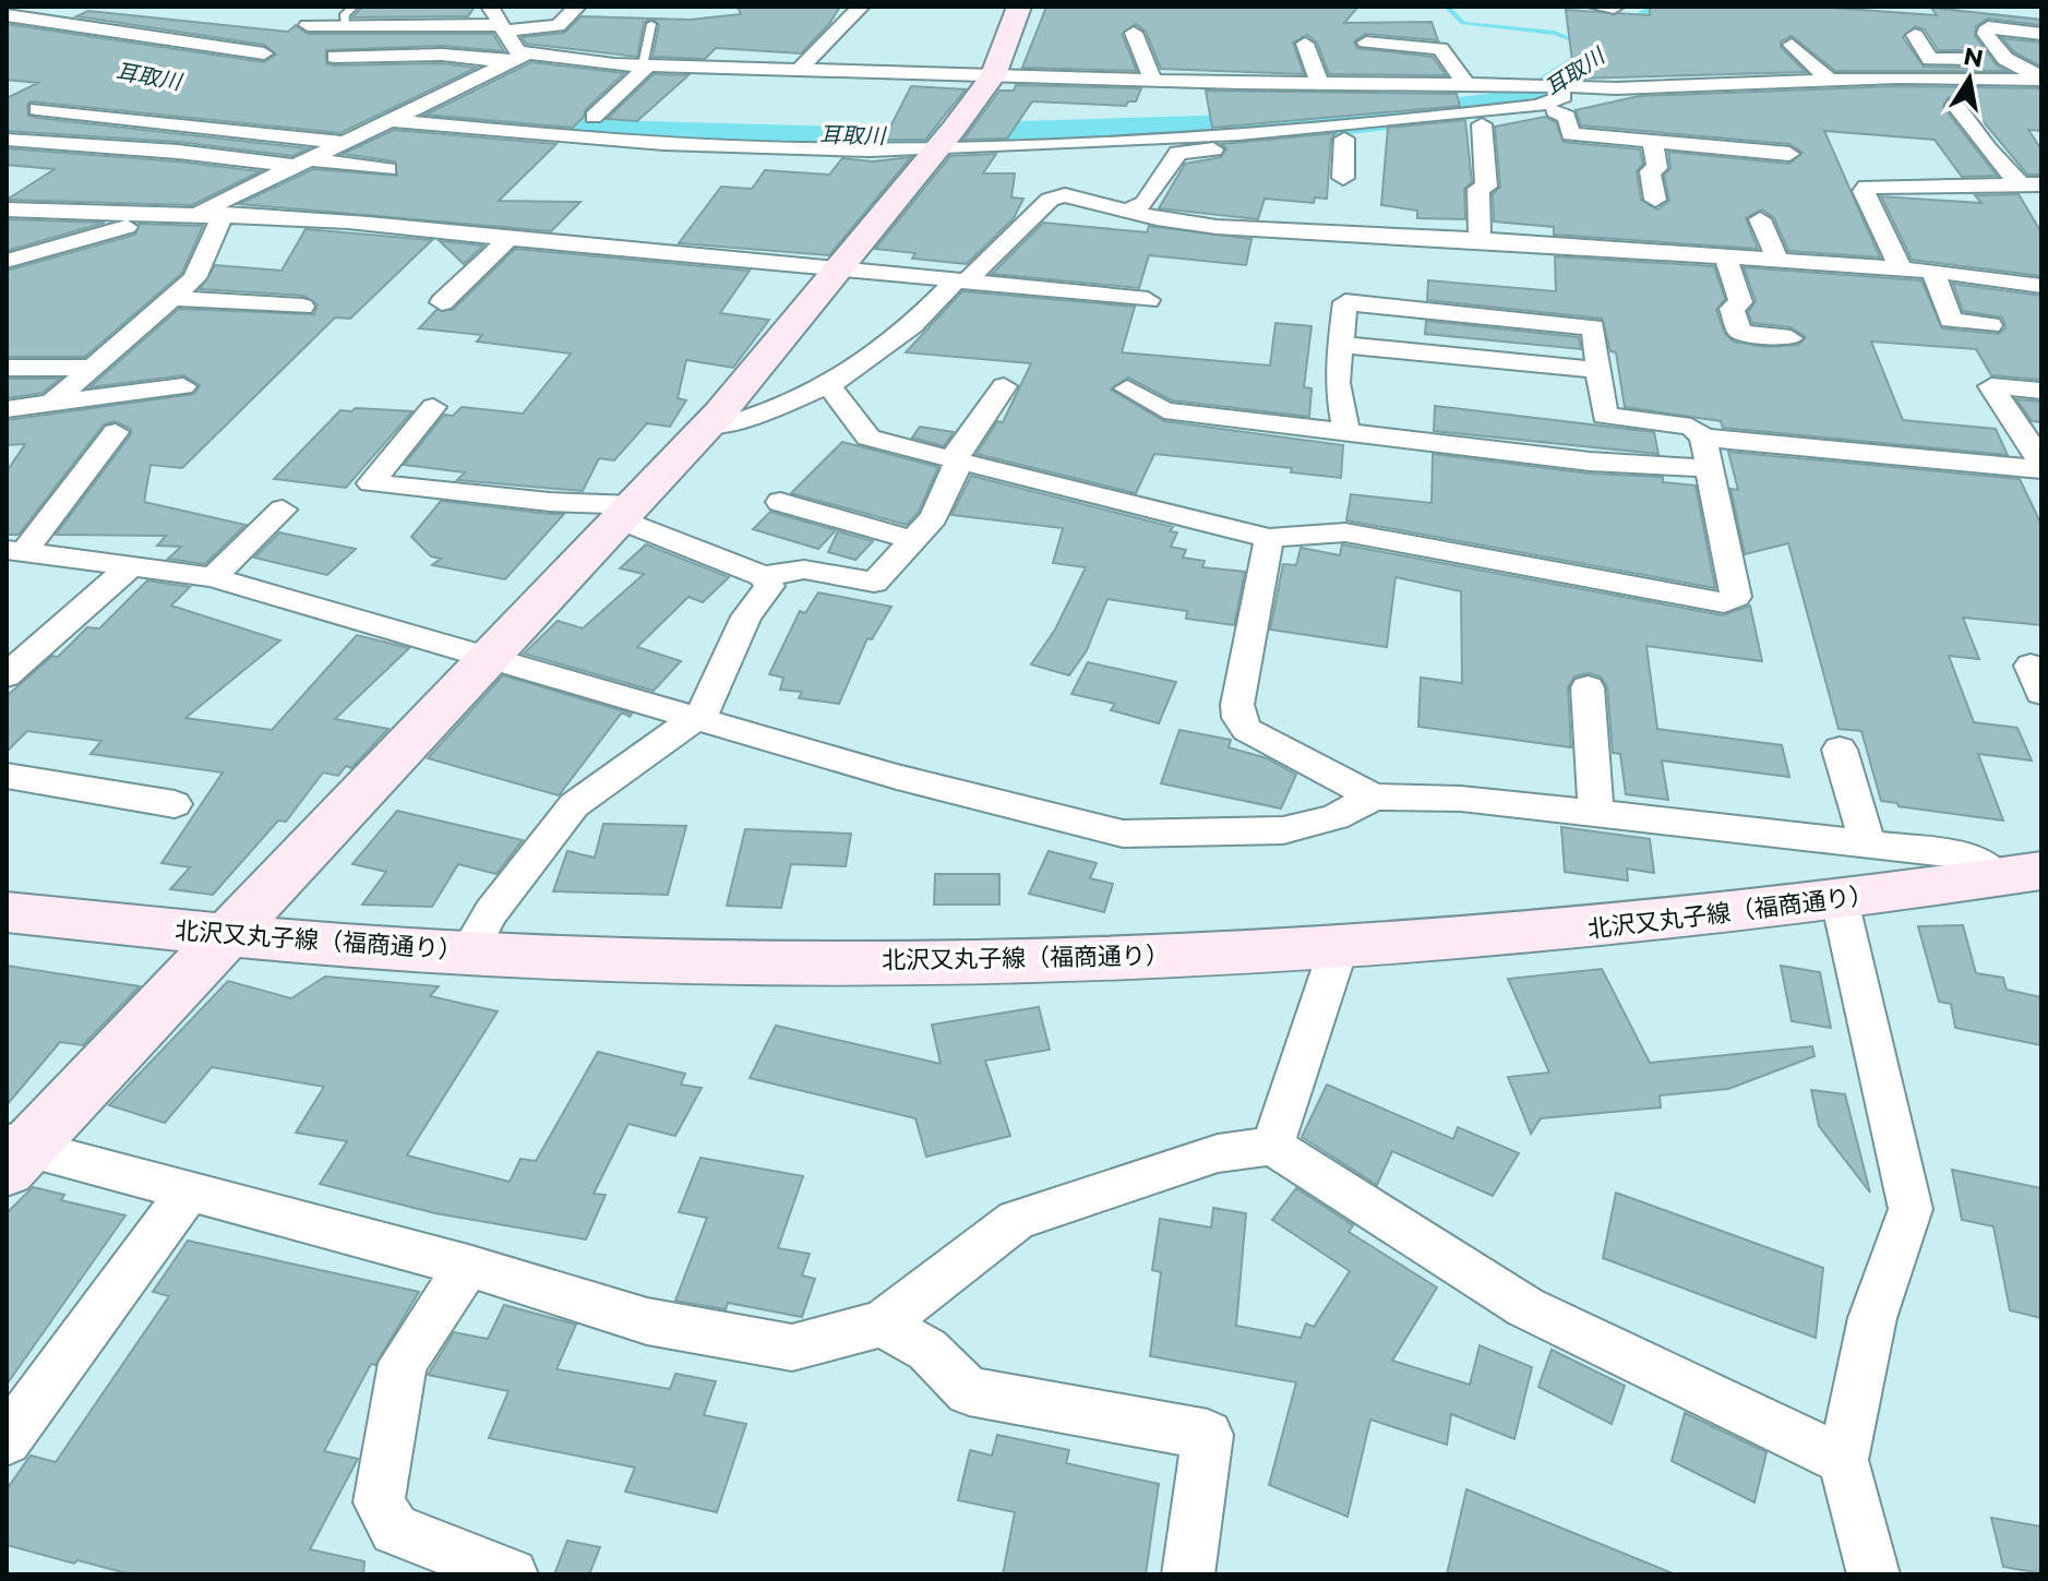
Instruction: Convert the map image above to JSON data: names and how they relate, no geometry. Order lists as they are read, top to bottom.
{
  "streets": {
    "street": ["北沢又丸子線（福商通り）"]
  },
  "water": ["耳取川"],
  "north": "top"
}
